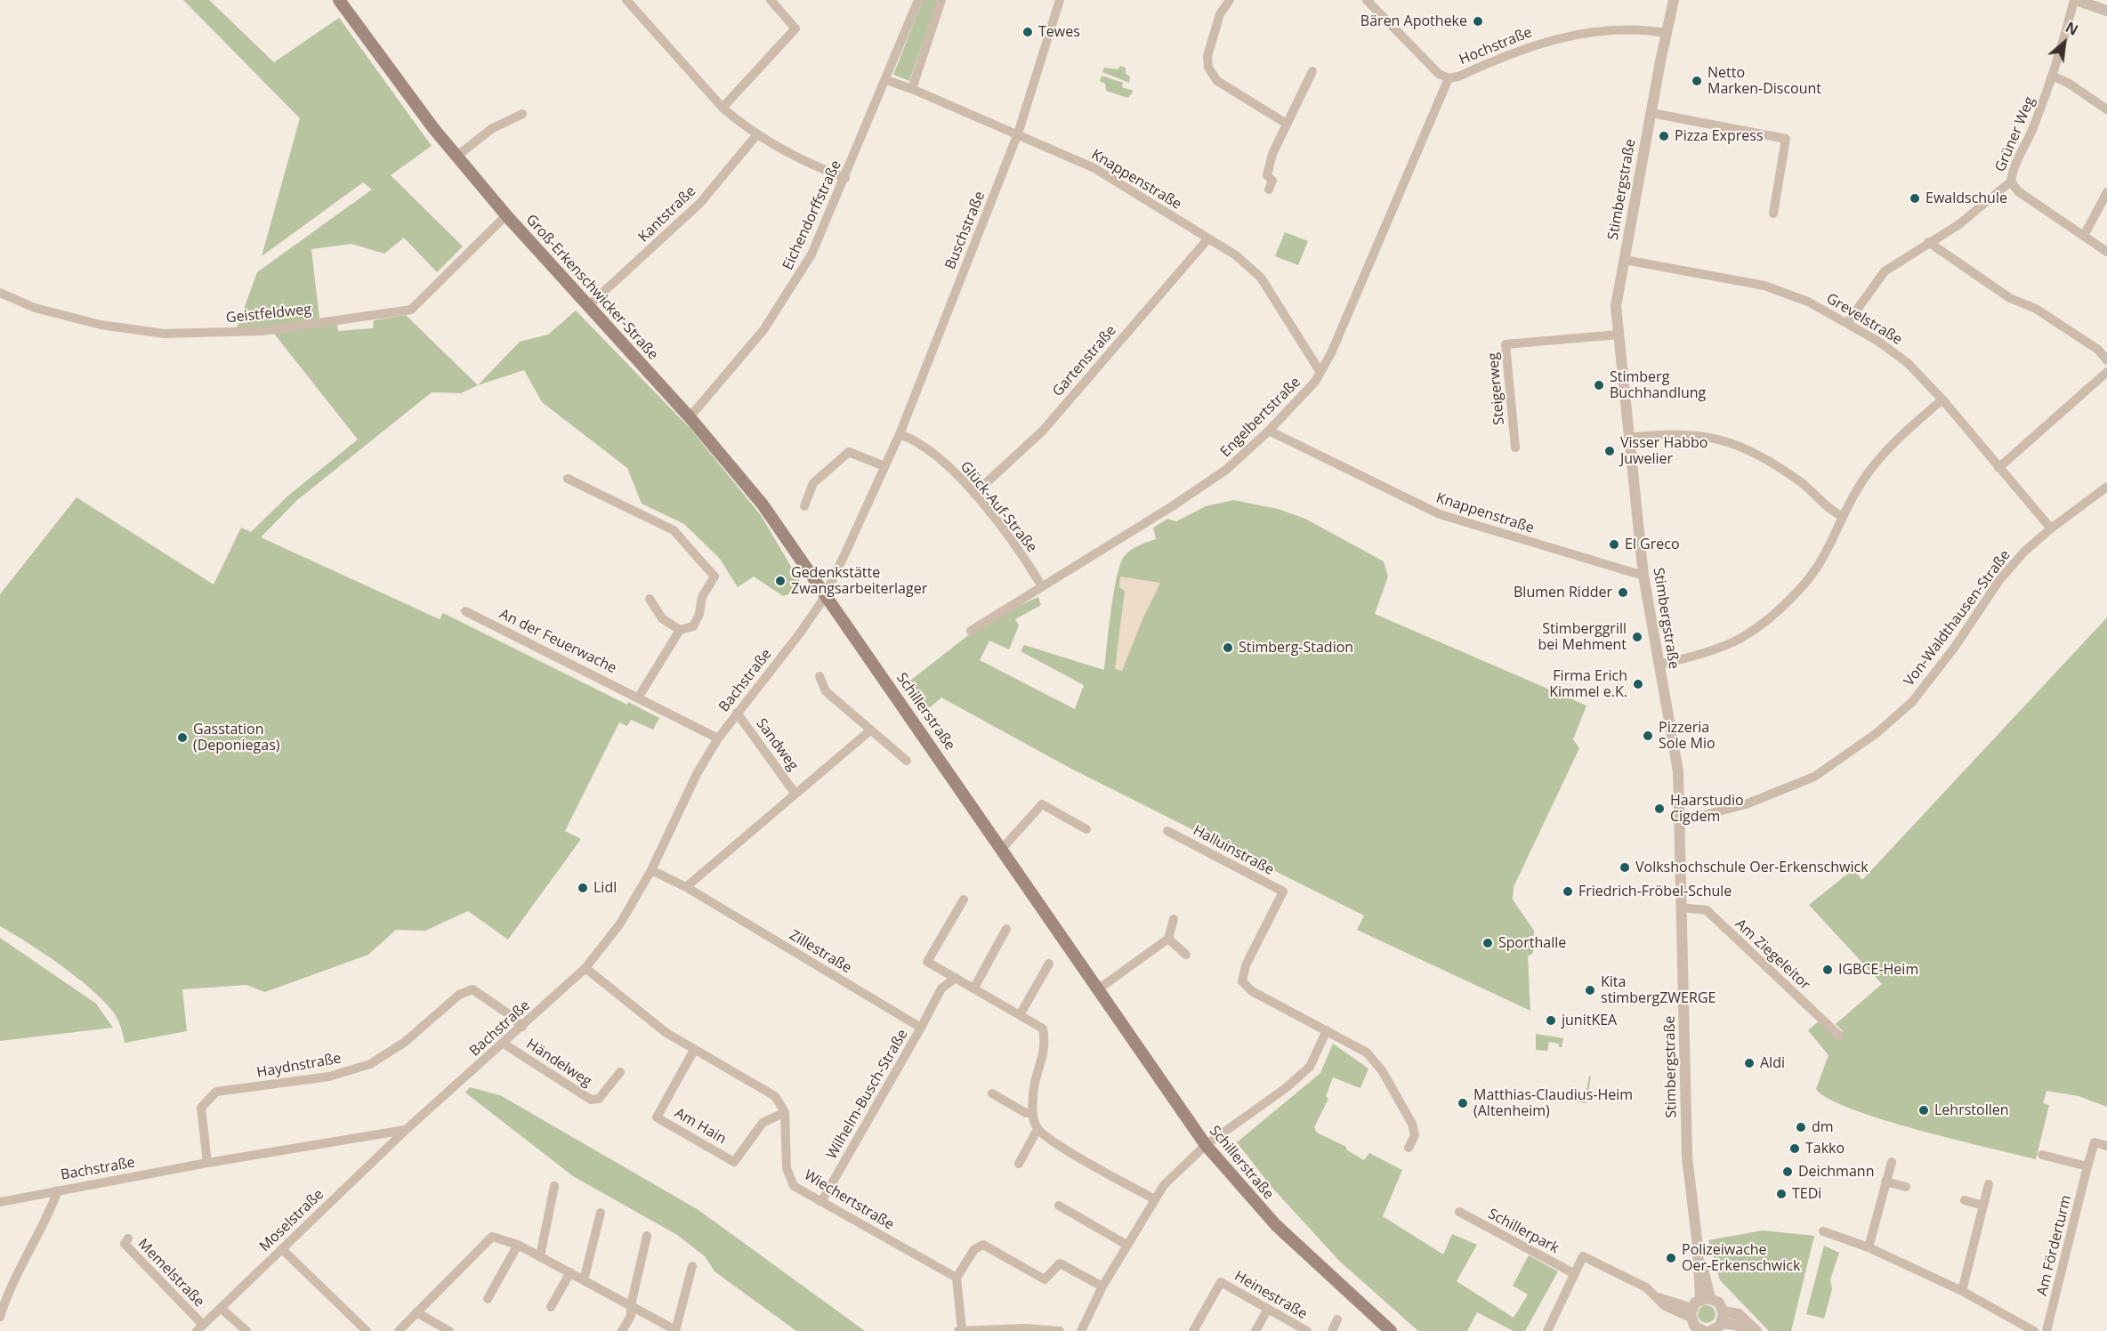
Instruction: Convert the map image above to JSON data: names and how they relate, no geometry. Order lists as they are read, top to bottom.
{
  "streets": {
    "main road": ["Groß-Erkenschwicker-Straße", "Schillerstraße"],
    "street": [
      "Hochstraße",
      "Grüner Weg",
      "Knappenstraße",
      "Stimbergstraße",
      "Kantstraße",
      "Eichendorffstraße",
      "Buschstraße",
      "Geistfeldweg",
      "Grevelstraße",
      "Gartenstraße",
      "Steigerweg",
      "Engelbertstraße",
      "Glück-Auf-Straße",
      "Von-Waldthausen-Straße",
      "An der Feuerwache",
      "Bachstraße",
      "Sandweg",
      "Halluinstraße",
      "Zillestraße",
      "Am Ziegeleitor",
      "Händelweg",
      "Haydnstraße",
      "Wilhelm-Busch-Straße",
      "Am Hain",
      "Wiechertstraße",
      "Moselstraße",
      "Schillerpark",
      "Am Förderturm",
      "Memelstraße",
      "Heinestraße"
    ]
  },
  "crossings": [
    ["Hochstraße", "Stimbergstraße"],
    ["Hochstraße", "Engelbertstraße"],
    ["Grüner Weg", "Grevelstraße"],
    ["Knappenstraße", "Stimbergstraße"],
    ["Knappenstraße", "Eichendorffstraße"],
    ["Knappenstraße", "Buschstraße"],
    ["Knappenstraße", "Gartenstraße"],
    ["Knappenstraße", "Engelbertstraße"],
    ["Stimbergstraße", "Grevelstraße"],
    ["Stimbergstraße", "Steigerweg"],
    ["Stimbergstraße", "Von-Waldthausen-Straße"],
    ["Stimbergstraße", "Am Ziegeleitor"],
    ["Kantstraße", "Groß-Erkenschwicker-Straße"],
    ["Eichendorffstraße", "Groß-Erkenschwicker-Straße"],
    ["Buschstraße", "Groß-Erkenschwicker-Straße"],
    ["Buschstraße", "Glück-Auf-Straße"],
    ["Buschstraße", "Bachstraße"],
    ["Buschstraße", "Schillerstraße"],
    ["Groß-Erkenschwicker-Straße", "Geistfeldweg"],
    ["Groß-Erkenschwicker-Straße", "Bachstraße"],
    ["Groß-Erkenschwicker-Straße", "Schillerstraße"],
    ["Grevelstraße", "Von-Waldthausen-Straße"],
    ["Gartenstraße", "Glück-Auf-Straße"],
    ["Engelbertstraße", "Glück-Auf-Straße"],
    ["An der Feuerwache", "Bachstraße"],
    ["Bachstraße", "Schillerstraße"],
    ["Bachstraße", "Sandweg"],
    ["Bachstraße", "Zillestraße"],
    ["Bachstraße", "Händelweg"],
    ["Bachstraße", "Haydnstraße"],
    ["Bachstraße", "Moselstraße"],
    ["Zillestraße", "Wilhelm-Busch-Straße"],
    ["Wilhelm-Busch-Straße", "Wiechertstraße"],
    ["Am Hain", "Wiechertstraße"],
    ["Moselstraße", "Memelstraße"]
  ],
  "places": [
    "Bären Apotheke",
    "Tewes",
    "Netto Marken-Discount",
    "Pizza Express",
    "Ewaldschule",
    "Stimberg Buchhandlung",
    "Visser Habbo Juwelier",
    "El Greco",
    "Gedenkstätte Zwangsarbeiterlager",
    "Blumen Ridder",
    "Stimberggrill bei Mehment",
    "Stimberg-Stadion",
    "Firma Erich Kimmel e.K.",
    "Pizzeria Sole Mio",
    "Gasstation (Deponiegas)",
    "Haarstudio Cigdem",
    "Volkshochschule Oer-Erkenschwick",
    "Lidl",
    "Friedrich-Fröbel-Schule",
    "Sporthalle",
    "IGBCE-Heim",
    "Kita stimbergZWERGE",
    "junitKEA",
    "Aldi",
    "Matthias-Claudius-Heim (Altenheim)",
    "Lehrstollen",
    "dm",
    "Takko",
    "Deichmann",
    "TEDi",
    "Polizeiwache Oer-Erkenschwick"
  ],
  "north": "top right"
}
